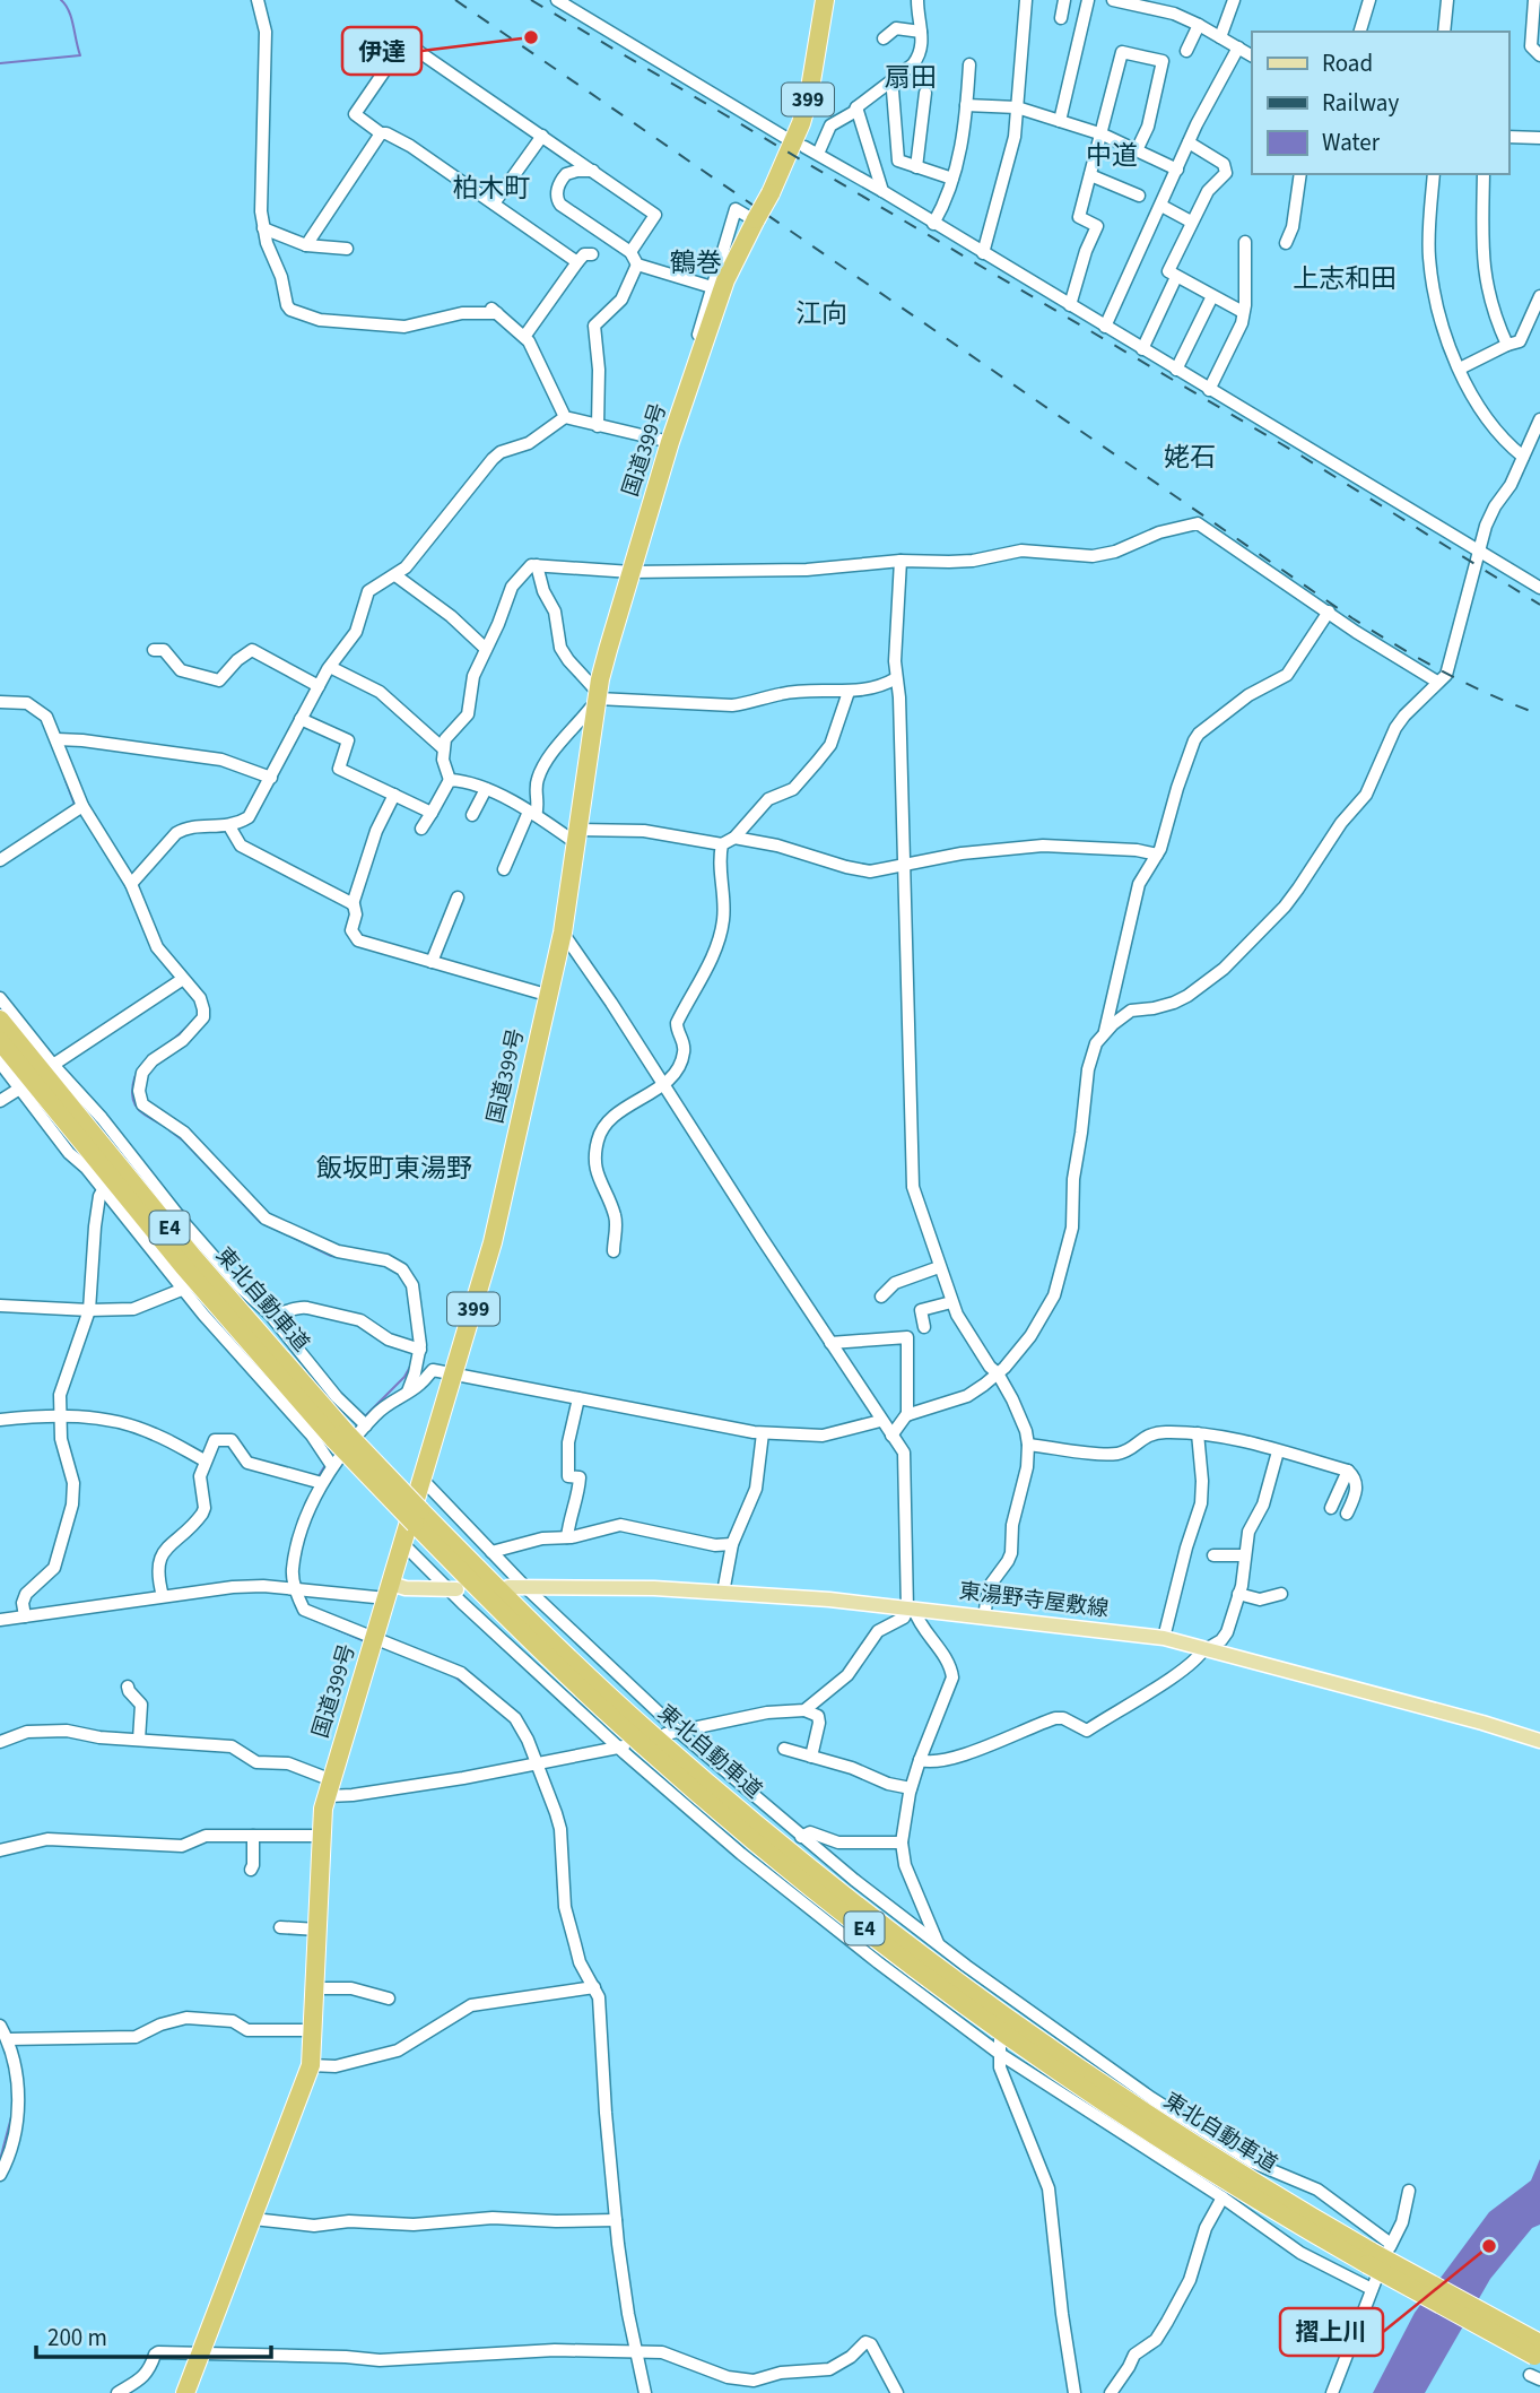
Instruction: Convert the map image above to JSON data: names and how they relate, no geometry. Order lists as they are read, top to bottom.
{
  "streets": {
    "highway": [
      "399",
      "国道399号",
      "E4",
      "東北自動車道"
    ],
    "main road": ["東湯野寺屋敷線"]
  },
  "districts": [
    "扇田",
    "中道",
    "柏木町",
    "鶴巻",
    "上志和田",
    "江向",
    "姥石",
    "飯坂町東湯野"
  ],
  "places": ["伊達", "摺上川"],
  "legend": ["Road", "Railway", "Water"],
  "scale_bar": "200 m"
}
